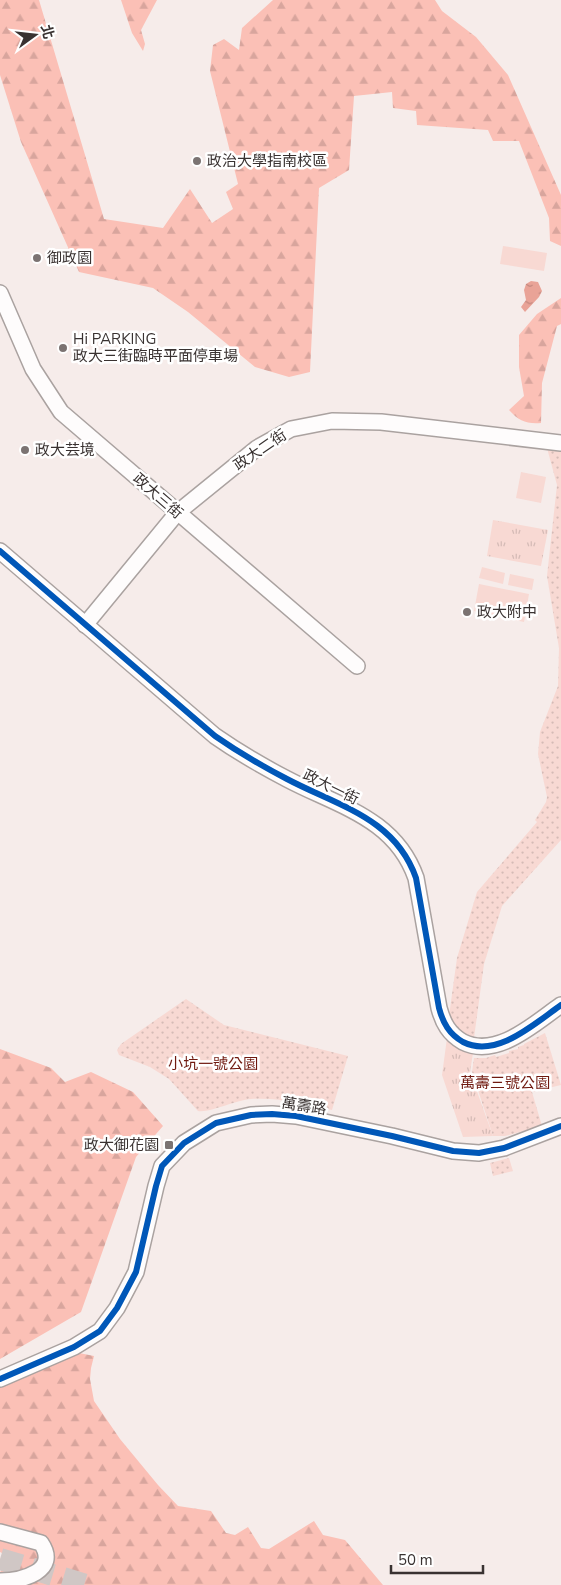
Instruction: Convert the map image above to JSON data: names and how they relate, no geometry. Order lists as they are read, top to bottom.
{
  "streets": {
    "street": [
      "政大二街",
      "政大三街",
      "政大一街",
      "萬壽路"
    ]
  },
  "crossings": [
    ["政大二街", "政大三街"],
    ["政大二街", "政大一街"]
  ],
  "parks": ["小坑一號公園", "萬壽三號公園"],
  "places": {
    "other": [
      "政治大學指南校區",
      "御政園",
      "Hi PARKING 政大三街臨時平面停車場",
      "政大芸境",
      "政大附中"
    ],
    "transit": ["政大御花園"]
  },
  "scale_bar": "50 m",
  "north": "right"
}
